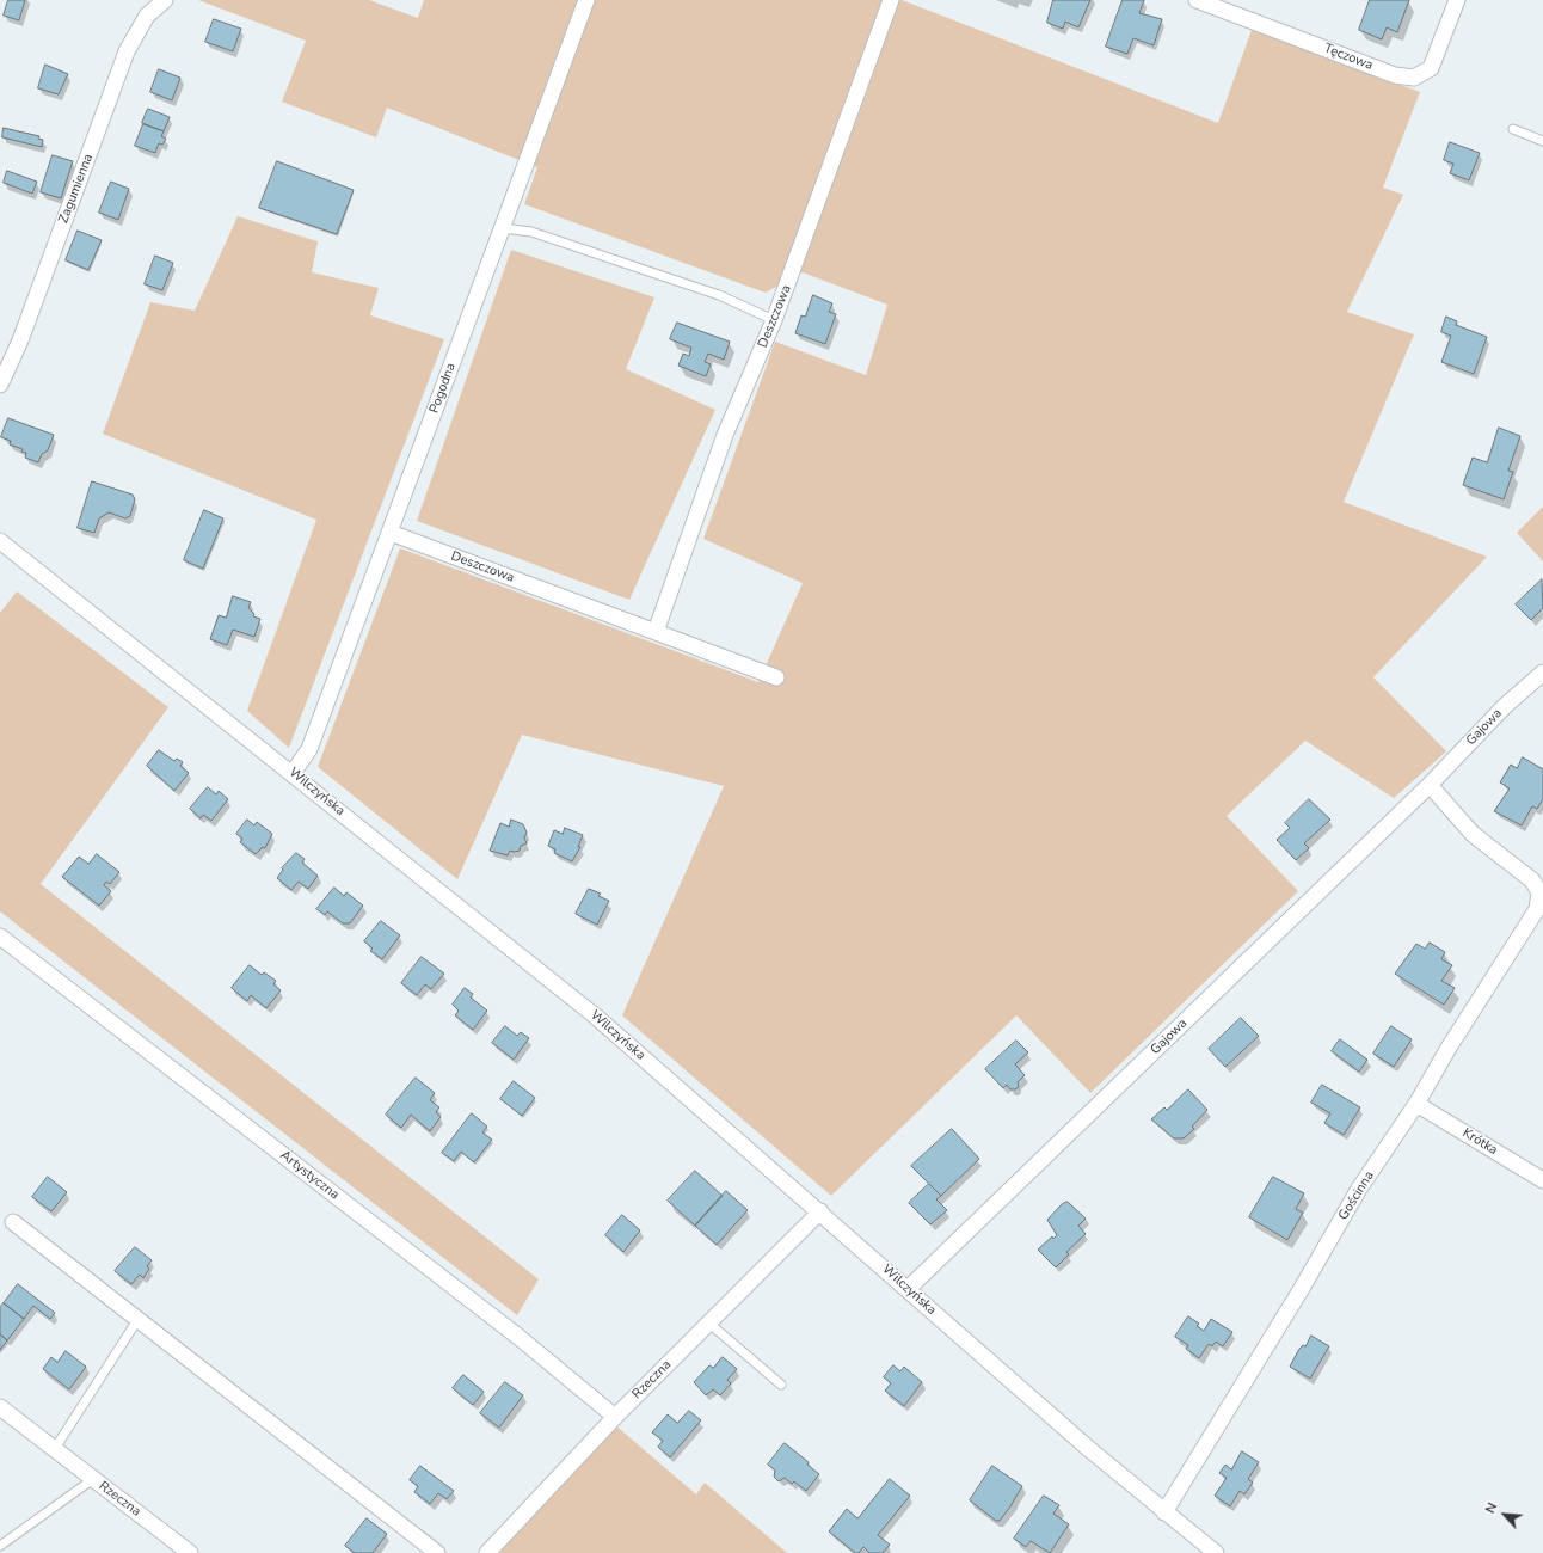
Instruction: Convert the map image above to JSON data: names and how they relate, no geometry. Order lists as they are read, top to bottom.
{
  "streets": {
    "street": [
      "Tęczowa",
      "Zagumienna",
      "Deszczowa",
      "Pogodna",
      "Gajowa",
      "Wilczyńska",
      "Krótka",
      "Artystyczna",
      "Gościnna",
      "Rzeczna"
    ]
  },
  "crossings": [
    ["Deszczowa", "Pogodna"],
    ["Pogodna", "Wilczyńska"],
    ["Gajowa", "Wilczyńska"],
    ["Gajowa", "Gościnna"],
    ["Wilczyńska", "Gościnna"],
    ["Wilczyńska", "Rzeczna"],
    ["Krótka", "Gościnna"],
    ["Artystyczna", "Rzeczna"]
  ],
  "north": "top left"
}
